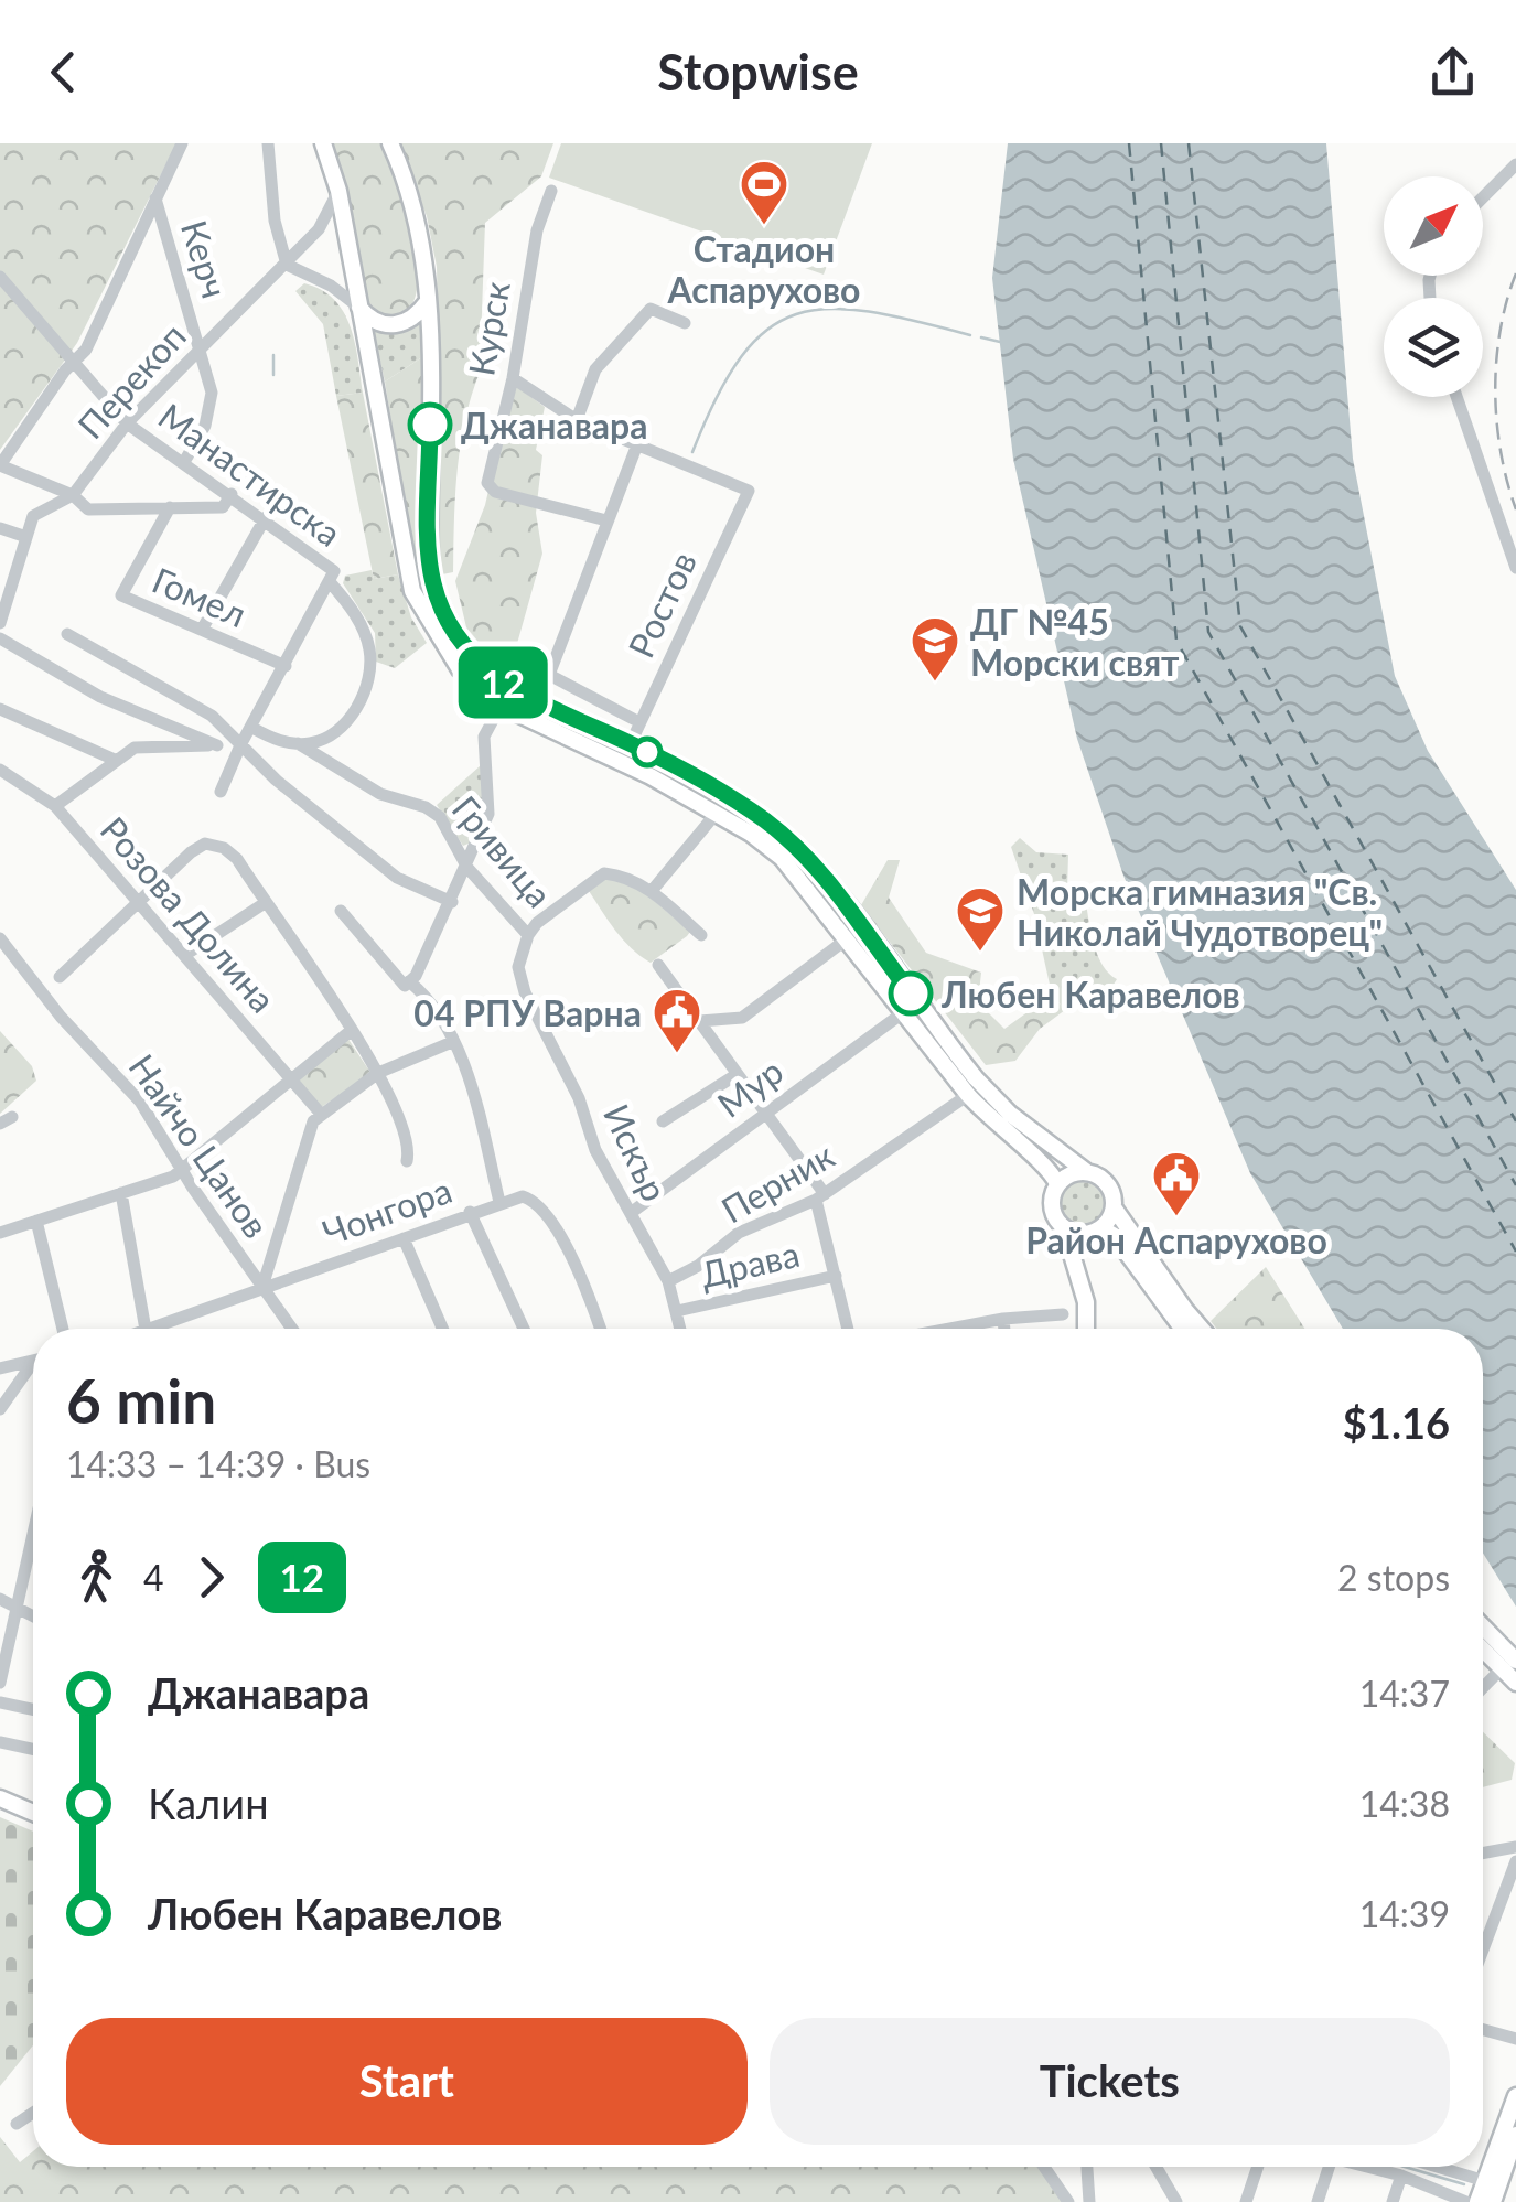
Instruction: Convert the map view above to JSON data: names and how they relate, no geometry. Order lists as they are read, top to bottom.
{
  "streets": {
    "street": [
      "Керч",
      "Курск",
      "Перекоп",
      "Манастирска",
      "Гомел",
      "Ростов",
      "Гривица",
      "Розова Долина",
      "Мур",
      "Найчо Цанов",
      "Искър",
      "Перник",
      "Чонгора",
      "Драва"
    ]
  },
  "crossings": [
    ["Керч", "Перекоп"],
    ["Керч", "Манастирска"],
    ["Перекоп", "Манастирска"],
    ["Манастирска", "Гривица"],
    ["Гривица", "Искър"],
    ["Мур", "Искър"],
    ["Найчо Цанов", "Чонгора"],
    ["Искър", "Перник"],
    ["Искър", "Драва"]
  ],
  "places": {
    "sports": ["Стадион Аспарухово"],
    "other": ["Джанавара", "Любен Каравелов"],
    "school or university": ["ДГ №45 Морски свят", "Морска гимназия \"Св. Николай Чудотворец\""],
    "public building": ["04 РПУ Варна", "Район Аспарухово"]
  },
  "lines": ["bus line 12"],
  "north": "top right",
  "page": {
    "header": "Stopwise",
    "on_map": "12",
    "heading": ["6 min", "14:33 – 14:39 · Bus", "$1.16"],
    "legs": ["4", "12", "2 stops"],
    "list": [
      {
        "name": "Джанавара",
        "value": "14:37"
      },
      {
        "name": "Калин",
        "value": "14:38"
      },
      {
        "name": "Любен Каравелов",
        "value": "14:39"
      }
    ],
    "buttons": ["Start", "Tickets"]
  }
}
